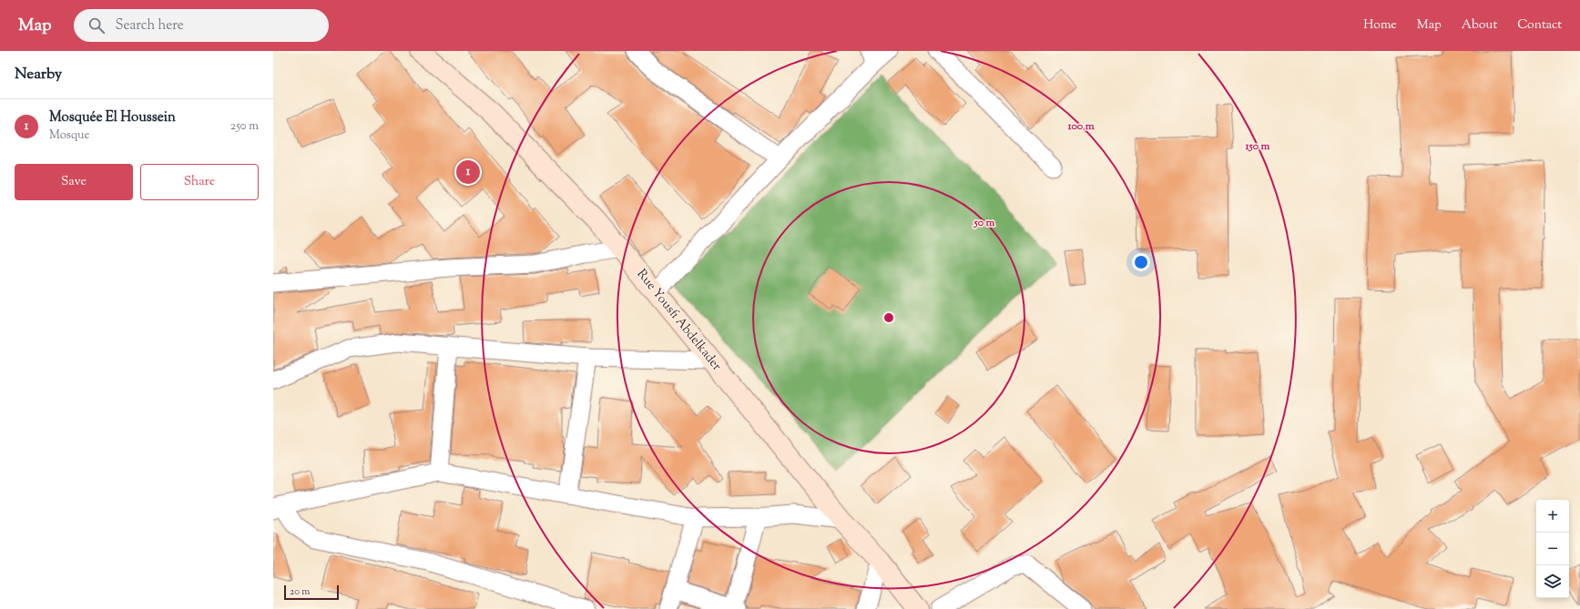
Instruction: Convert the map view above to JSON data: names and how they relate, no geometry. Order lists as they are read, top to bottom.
{
  "streets": {
    "main road": ["Rue Yousfi Abdelkader"]
  },
  "scale_bar": "20 m",
  "page": {
    "header": "Map",
    "search": "Search here",
    "nav": [
      "Home",
      "Map",
      "About",
      "Contact"
    ],
    "heading": "Nearby",
    "list": [
      {
        "mark": "1",
        "name": "Mosquée El Houssein",
        "note": "Mosque",
        "value": "250 m"
      }
    ],
    "buttons": ["Save", "Share"],
    "pins": "1",
    "map_buttons": ["+", "−"],
    "scale": "20 m"
  },
  "rings": ["100 m", "150 m", "50 m"]
}
